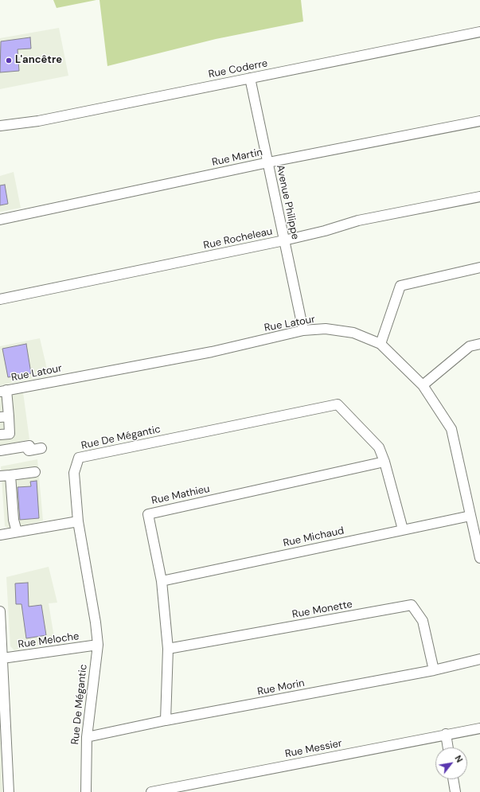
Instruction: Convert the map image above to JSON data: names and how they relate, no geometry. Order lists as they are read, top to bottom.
{
  "streets": {
    "street": [
      "Rue Coderre",
      "Rue Martin",
      "Avenue Philippe",
      "Rue Rocheleau",
      "Rue Latour",
      "Rue De Mégantic",
      "Rue Mathieu",
      "Rue Michaud",
      "Rue Monette",
      "Rue Meloche",
      "Rue Morin",
      "Rue Messier"
    ]
  },
  "crossings": [
    ["Rue Coderre", "Avenue Philippe"],
    ["Rue Martin", "Avenue Philippe"],
    ["Avenue Philippe", "Rue Rocheleau"],
    ["Avenue Philippe", "Rue Latour"],
    ["Rue Latour", "Rue Michaud"],
    ["Rue De Mégantic", "Rue Mathieu"],
    ["Rue De Mégantic", "Rue Michaud"],
    ["Rue De Mégantic", "Rue Meloche"],
    ["Rue De Mégantic", "Rue Morin"],
    ["Rue Mathieu", "Rue Michaud"],
    ["Rue Mathieu", "Rue Monette"],
    ["Rue Mathieu", "Rue Morin"],
    ["Rue Monette", "Rue Morin"]
  ],
  "places": ["L'ancêtre"],
  "north": "top right"
}
